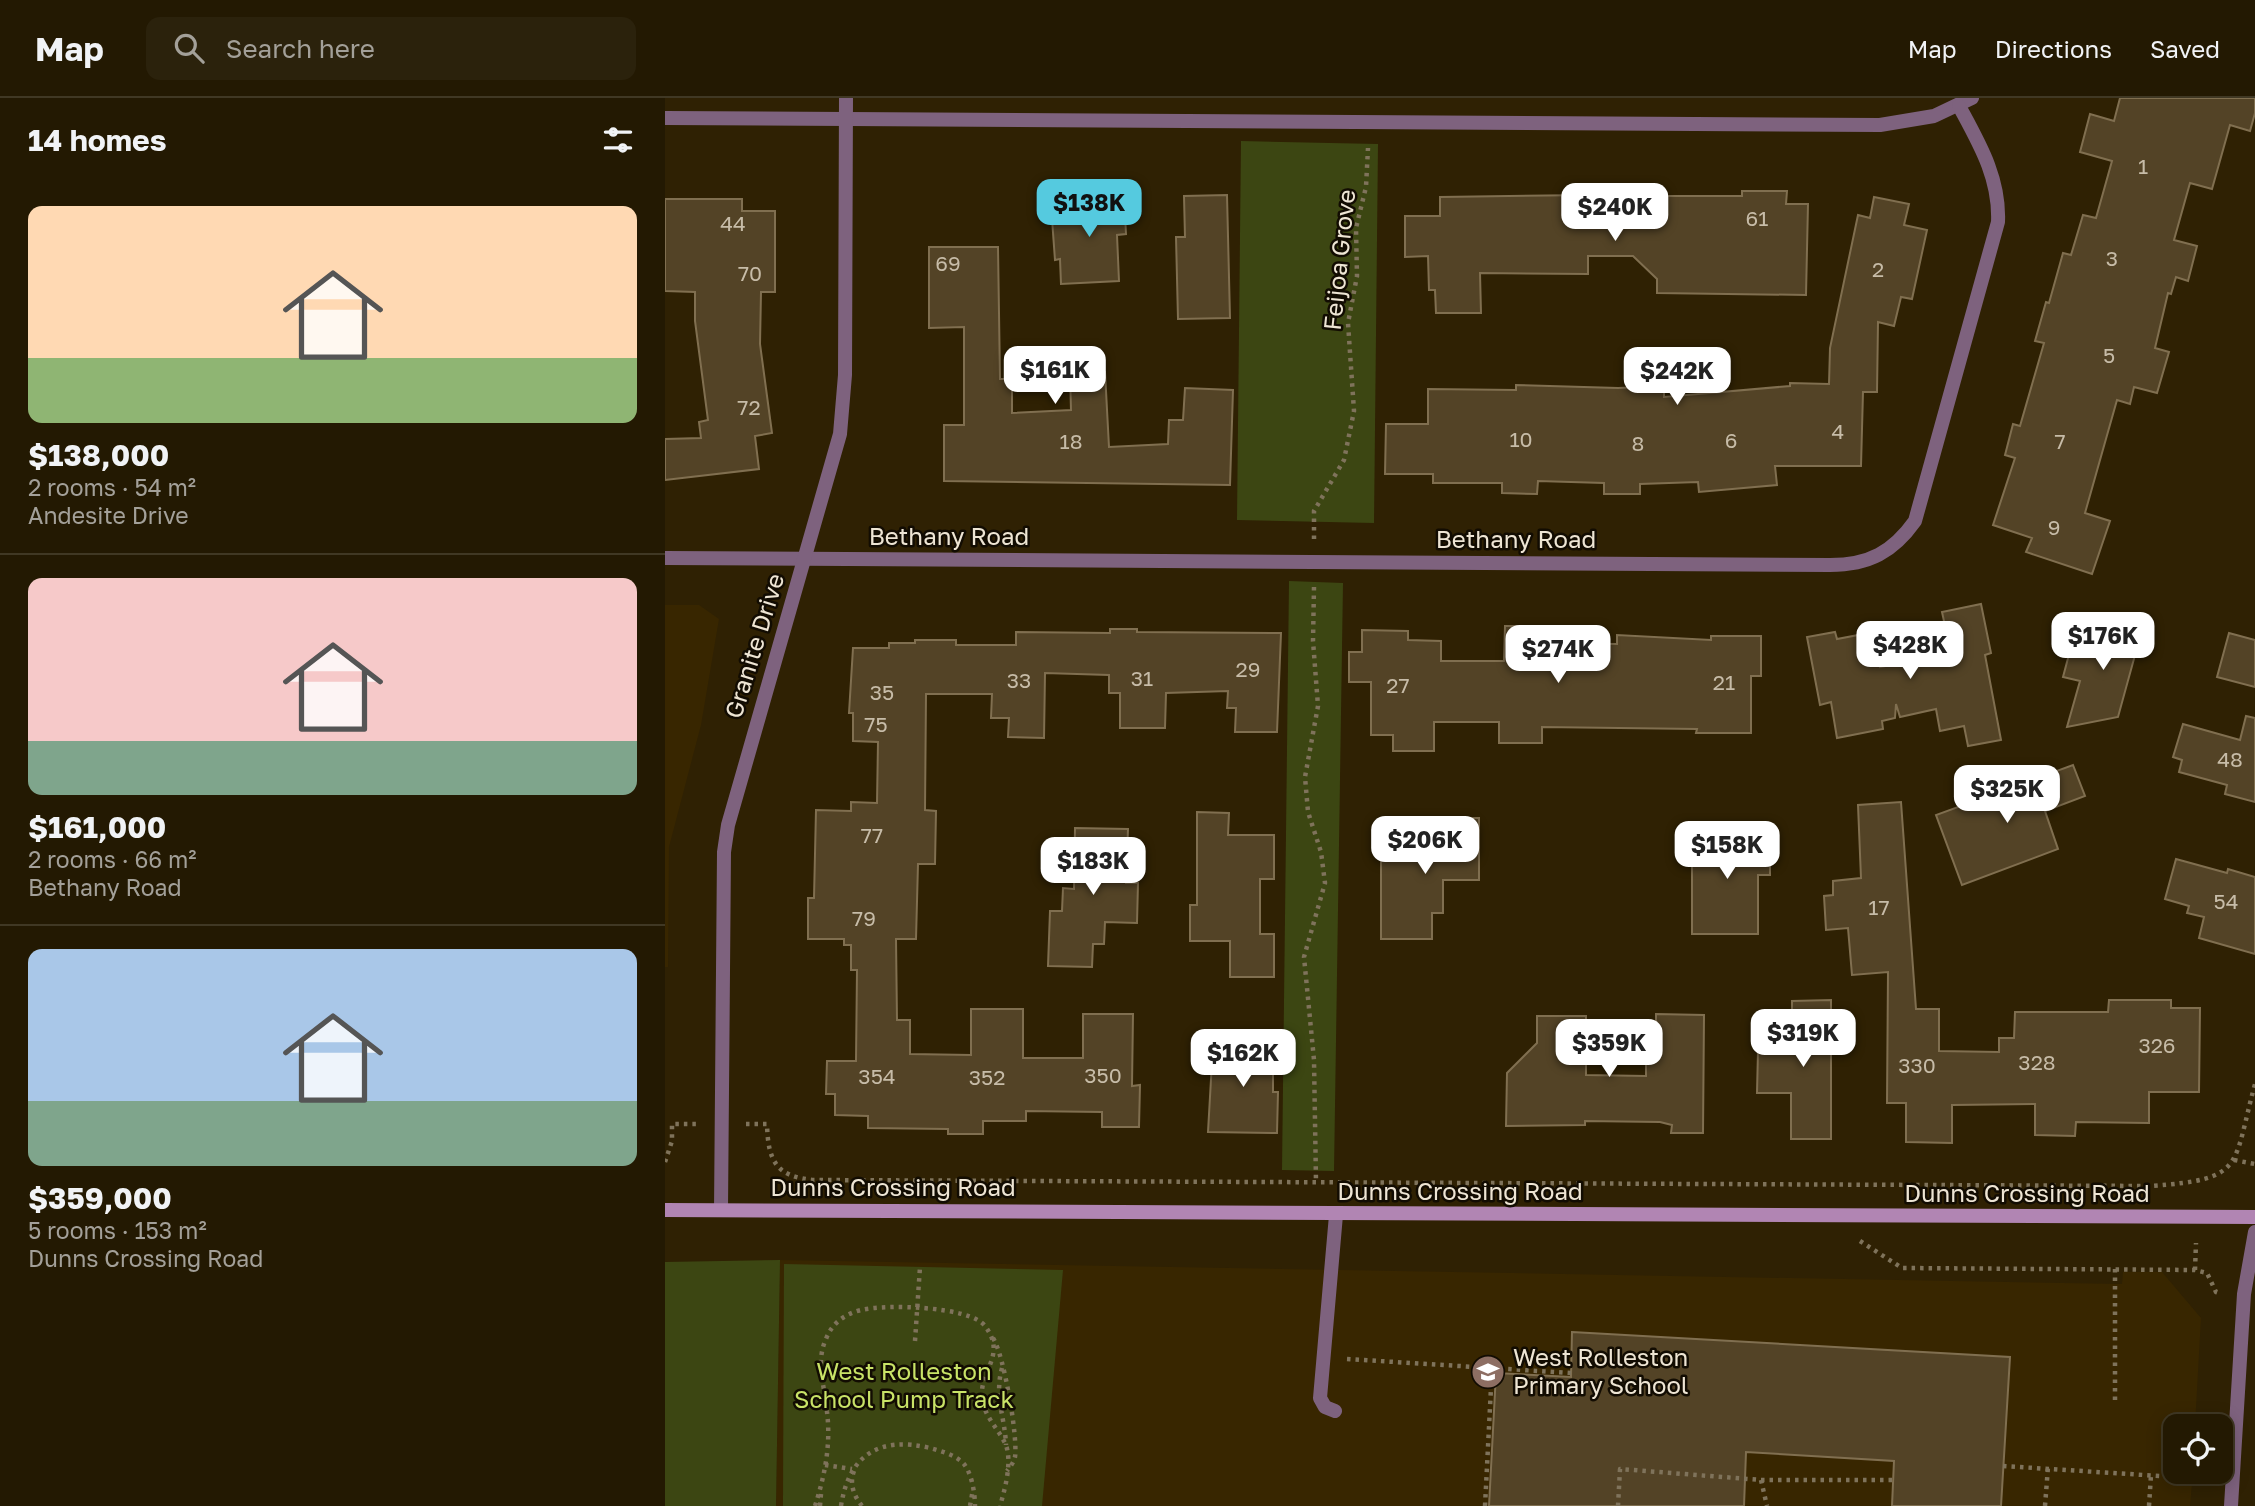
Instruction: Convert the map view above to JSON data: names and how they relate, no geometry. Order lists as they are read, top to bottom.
{
  "streets": {
    "main road": ["Dunns Crossing Road"],
    "street": ["Bethany Road", "Granite Drive"],
    "path": ["Feijoa Grove"]
  },
  "crossings": [
    ["Bethany Road", "Granite Drive"],
    ["Granite Drive", "Dunns Crossing Road"]
  ],
  "parks": ["West Rolleston School Pump Track"],
  "places": {
    "school or university": ["West Rolleston Primary School"]
  },
  "house_numbers": [
    "1",
    "61",
    "44",
    "3",
    "69",
    "2",
    "70",
    "5",
    "72",
    "4",
    "10",
    "6",
    "18",
    "7",
    "8",
    "9",
    "29",
    "31",
    "33",
    "21",
    "27",
    "35",
    "75",
    "48",
    "77",
    "54",
    "17",
    "79",
    "326",
    "328",
    "330",
    "350",
    "354",
    "352"
  ],
  "page": {
    "header": "Map",
    "search": "Search here",
    "nav": ["Map", "Directions", "Saved"],
    "heading": "14 homes",
    "price": [
      "$138K",
      "$240K",
      "$161K",
      "$242K",
      "$176K",
      "$428K",
      "$274K",
      "$325K",
      "$206K",
      "$158K",
      "$183K",
      "$319K",
      "$359K",
      "$162K"
    ],
    "list": [
      {
        "name": "$138,000",
        "note": "2 rooms · 54 m² · Andesite Drive"
      },
      {
        "name": "$161,000",
        "note": "2 rooms · 66 m² · Bethany Road"
      },
      {
        "name": "$359,000",
        "note": "5 rooms · 153 m² · Dunns Crossing Road"
      }
    ]
  }
}
